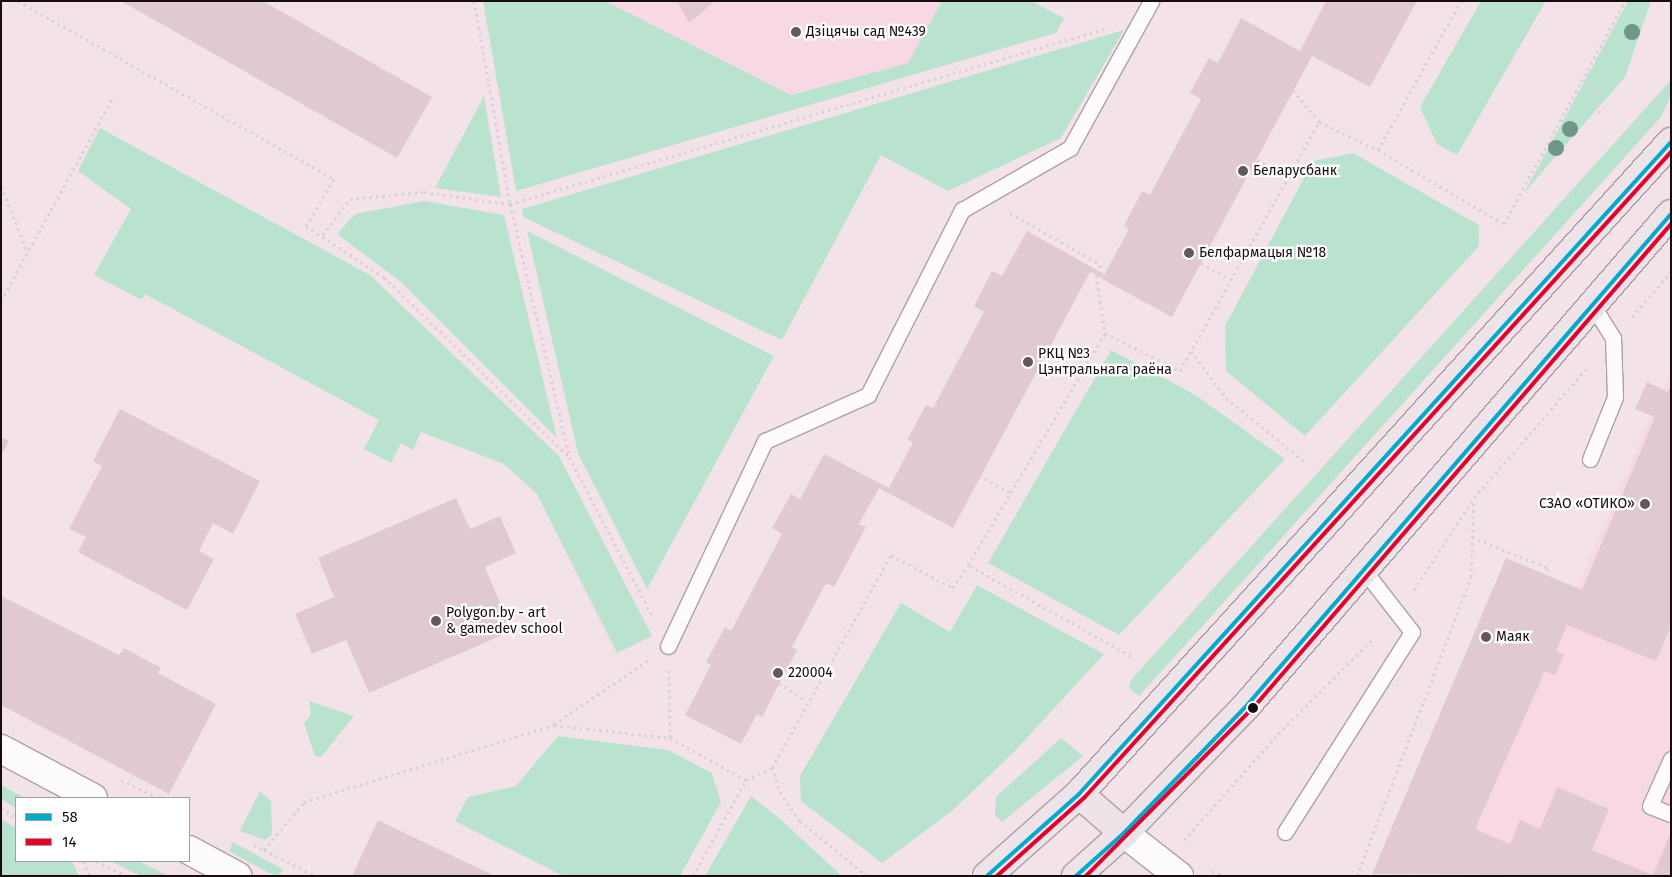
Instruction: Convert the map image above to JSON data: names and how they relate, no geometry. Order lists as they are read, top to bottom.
{
  "places": [
    "Дзіцячы сад №439",
    "Беларусбанк",
    "Белфармацыя №18",
    "РКЦ №3 Цэнтральнага раёна",
    "СЗАО «ОТИКО»",
    "Polygon.by - art & gamedev school",
    "Маяк",
    "220004"
  ],
  "lines": ["transit line 58", "transit line 14"],
  "legend": ["58", "14"]
}
